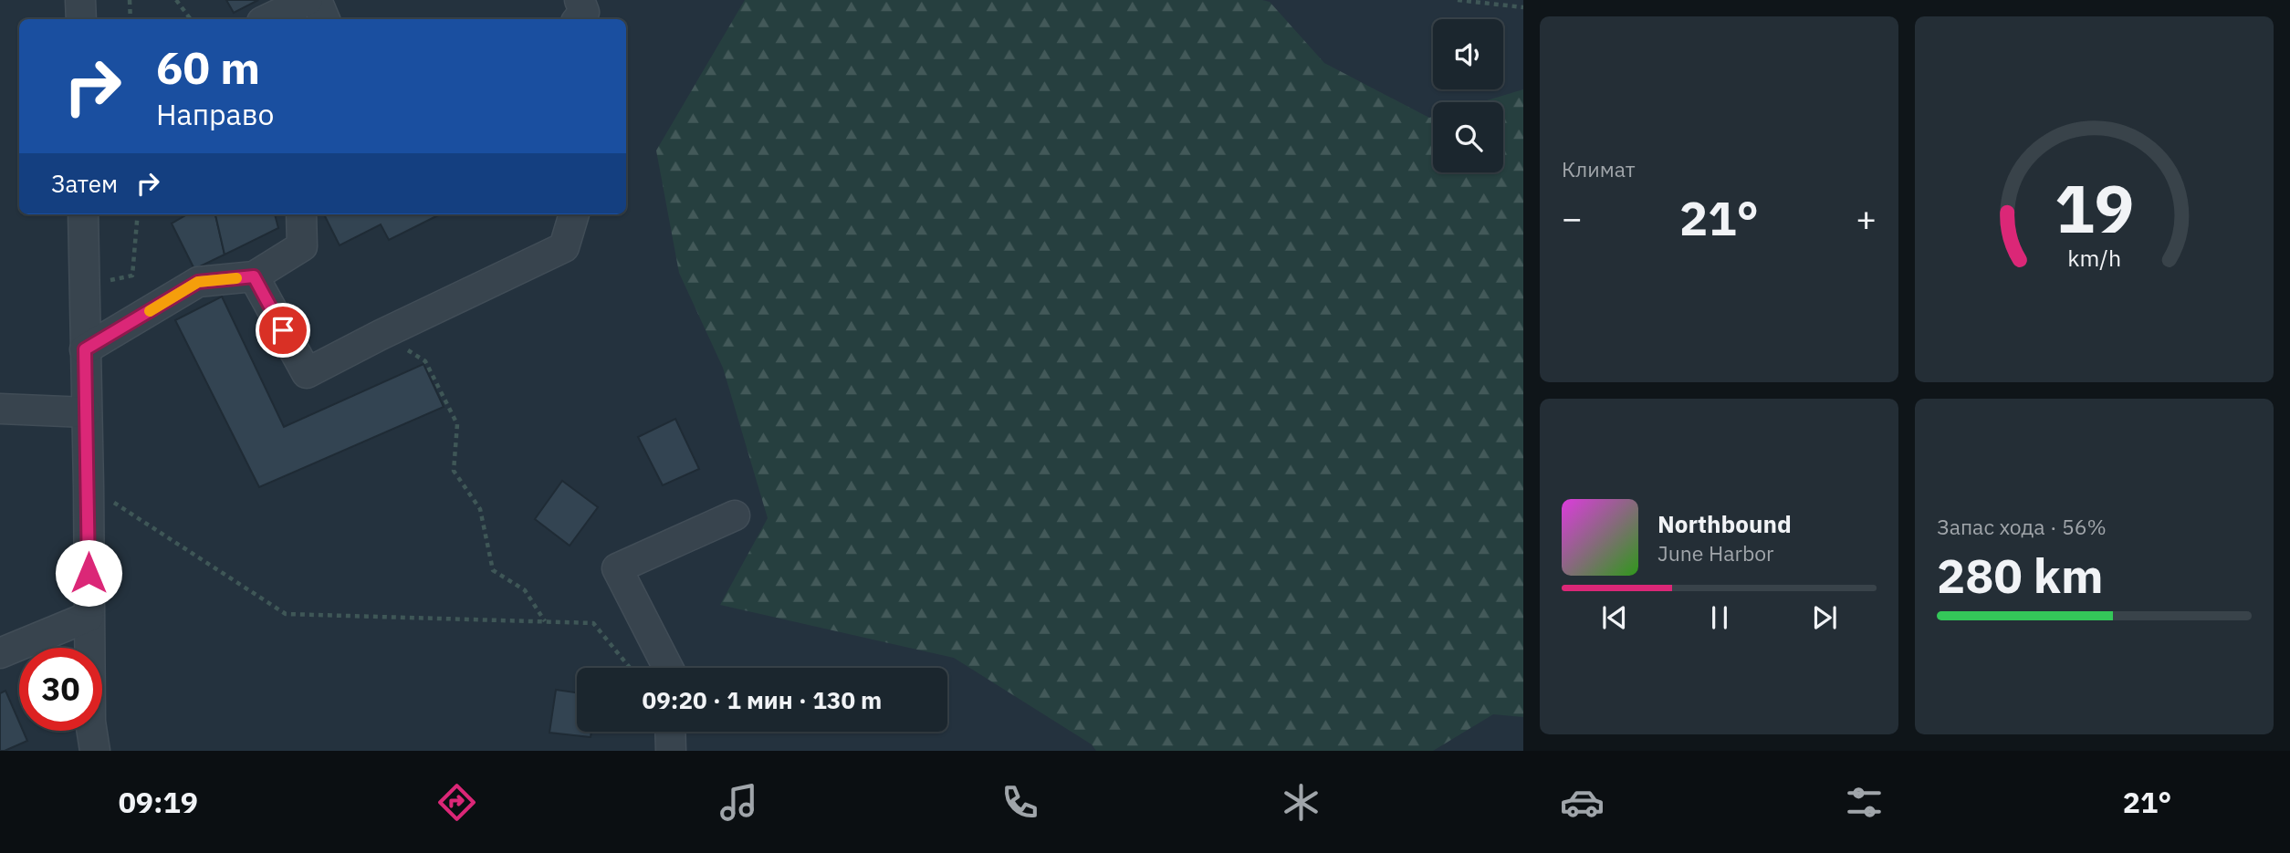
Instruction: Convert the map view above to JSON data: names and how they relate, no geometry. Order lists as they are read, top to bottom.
{
  "page": {
    "tile": [
      "Климат",
      ["Запас хода · 56%", "280 km"]
    ],
    "turn": ["60 m", "Направо"],
    "then": "Затем",
    "heat": ["−", "21°", "+"],
    "song": ["Northbound", "June Harbor"],
    "limit": "30",
    "trip": "09:20 · 1 мин · 130 m",
    "tabs": ["09:19", "21°"],
    "gauge": ["19", "km/h"]
  }
}
